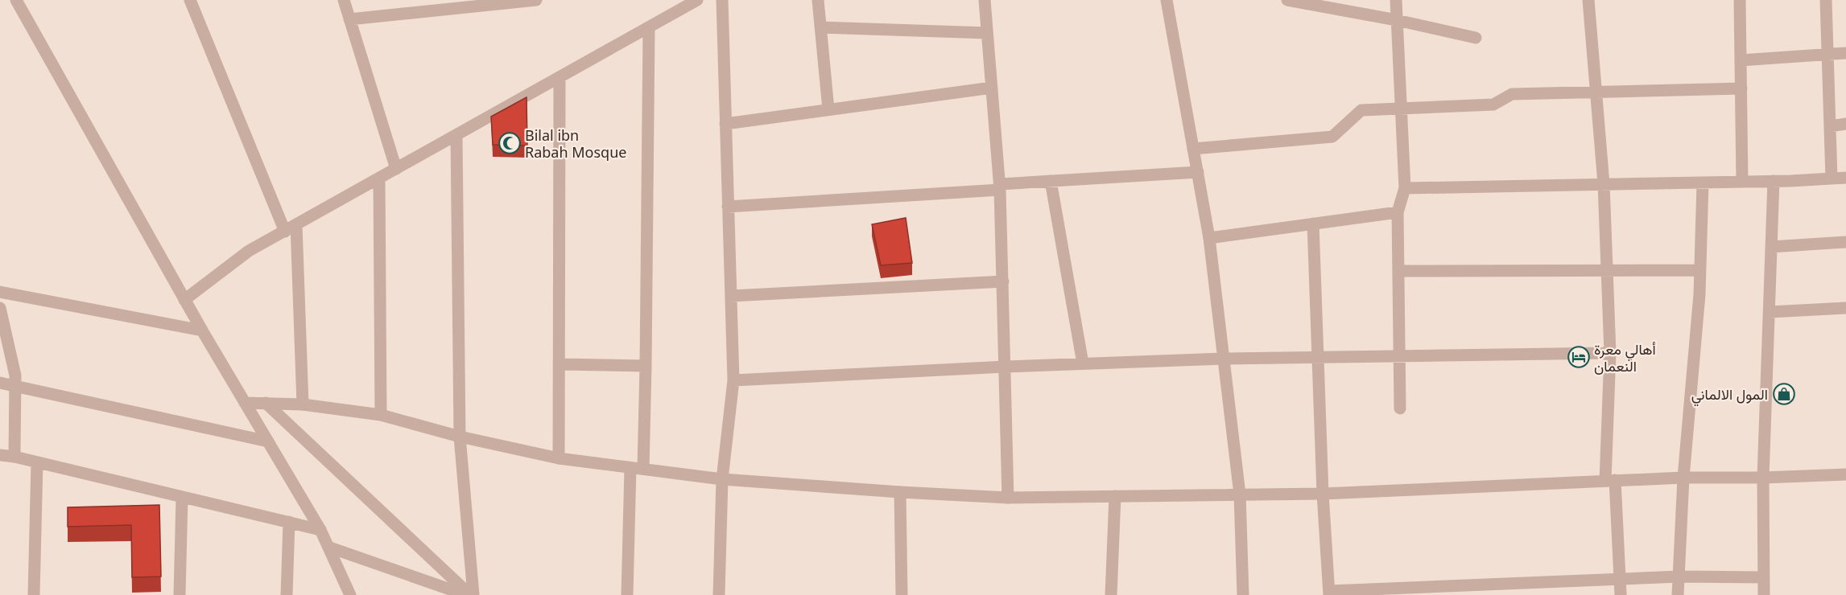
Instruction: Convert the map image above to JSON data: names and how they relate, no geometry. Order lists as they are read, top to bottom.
{
  "places": {
    "mosque": ["Bilal ibn Rabah Mosque"],
    "hotel": ["أهالي معرة النعمان"],
    "shop": ["المول الالماني"]
  }
}
